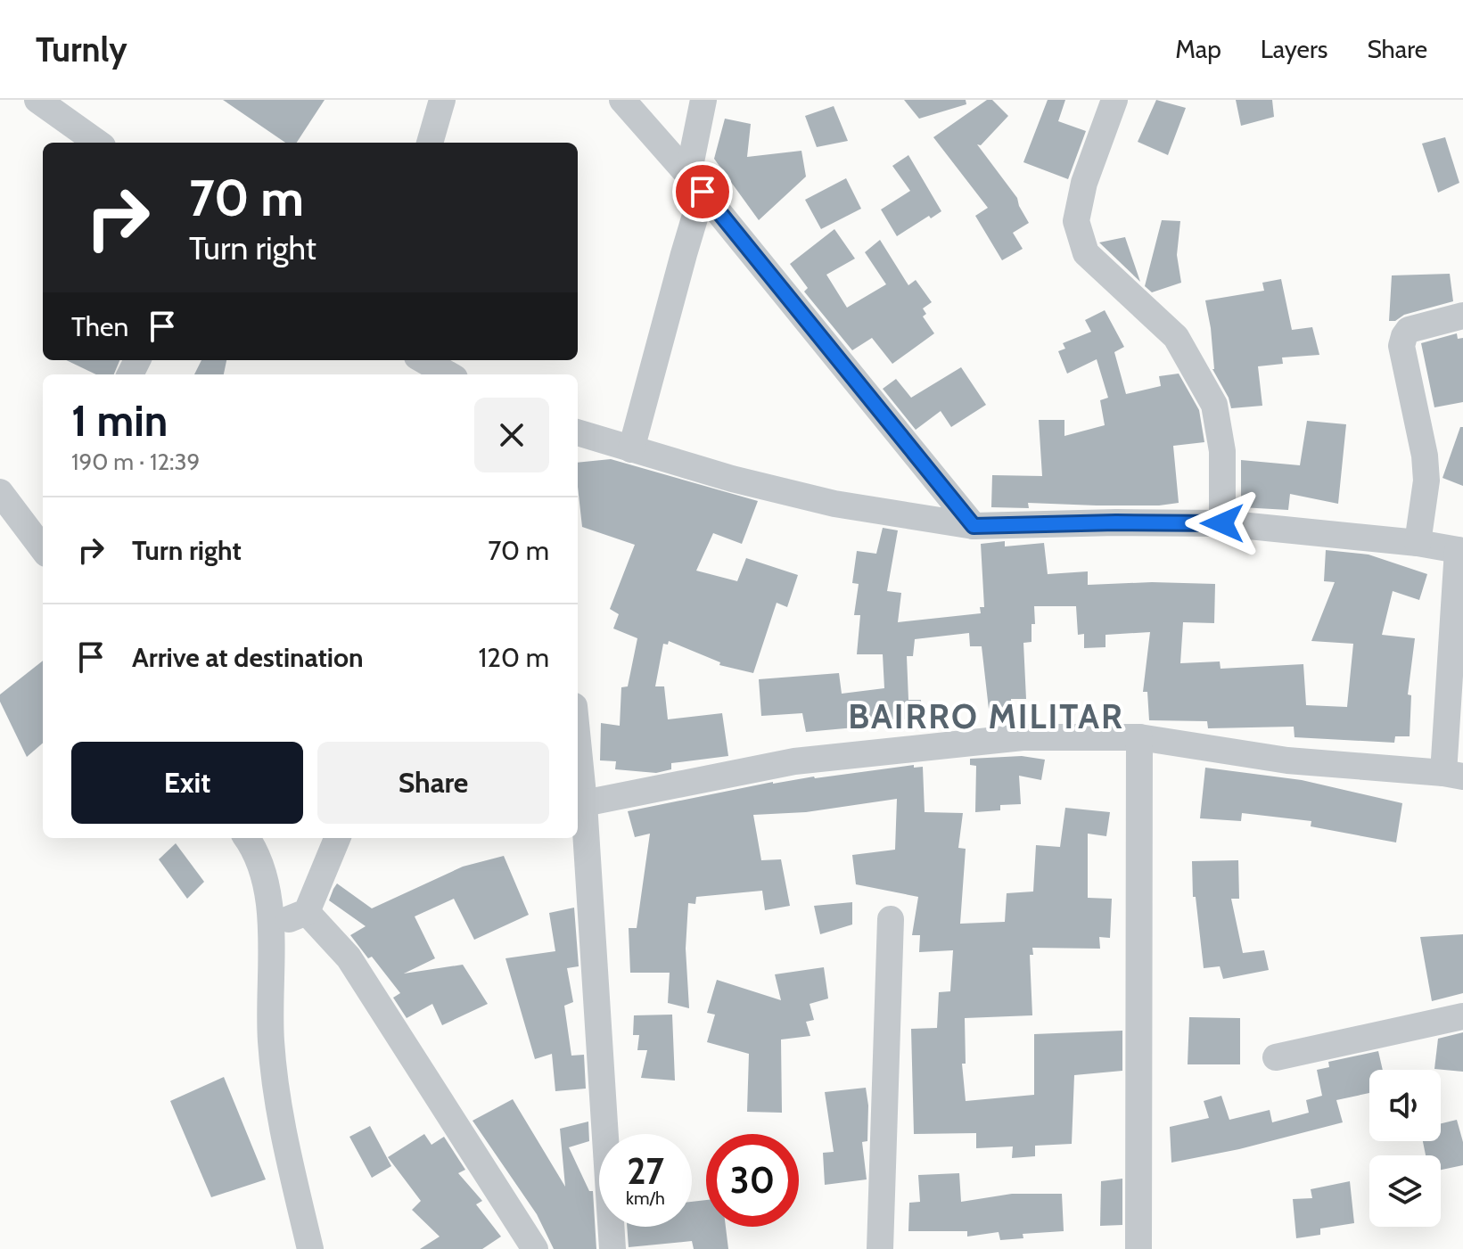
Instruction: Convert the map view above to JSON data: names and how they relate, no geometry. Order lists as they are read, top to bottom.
{
  "districts": ["BAIRRO MILITAR"],
  "page": {
    "header": "Turnly",
    "nav": ["Map", "Layers", "Share"],
    "turn": ["70 m", "Turn right"],
    "then": "Then",
    "heading": ["1 min", "190 m · 12:39"],
    "list": [
      {
        "name": "Turn right",
        "value": "70 m"
      },
      {
        "name": "Arrive at destination",
        "value": "120 m"
      }
    ],
    "buttons": ["Exit", "Share"],
    "speed": "27 km/h",
    "limit": "30"
  }
}
